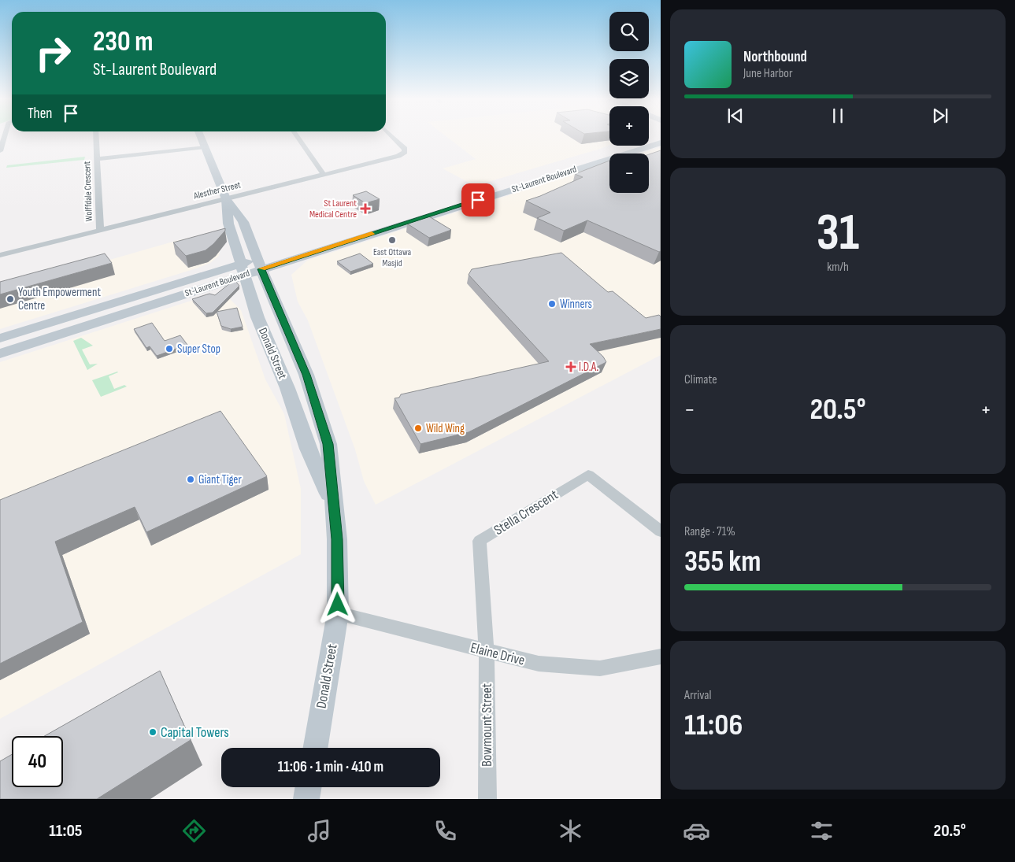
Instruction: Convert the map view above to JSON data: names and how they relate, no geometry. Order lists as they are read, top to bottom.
{
  "streets": {
    "main road": ["St-Laurent Boulevard", "Donald Street"],
    "street": [
      "Alesther Street",
      "Wolffdale Crescent",
      "Stella Crescent",
      "Elaine Drive",
      "Bowmount Street"
    ]
  },
  "crossings": [
    ["St-Laurent Boulevard", "Donald Street"],
    ["Alesther Street", "Wolffdale Crescent"],
    ["Alesther Street", "Donald Street"],
    ["Donald Street", "Elaine Drive"],
    ["Stella Crescent", "Elaine Drive"],
    ["Stella Crescent", "Bowmount Street"],
    ["Elaine Drive", "Bowmount Street"]
  ],
  "places": {
    "health": ["St Laurent Medical Centre", "I.D.A."],
    "other": [
      "East Ottawa Masjid",
      "Youth Empowerment Centre",
      "Winners",
      "Super Stop",
      "Wild Wing",
      "Giant Tiger",
      "Capital Towers"
    ]
  },
  "page": {
    "map_buttons": ["+", "−"],
    "turn": ["230 m", "St-Laurent Boulevard"],
    "song": ["Northbound", "June Harbor"],
    "then": "Then",
    "tile": [
      ["31", "km/h"],
      "Climate",
      ["Range · 71%", "355 km"],
      ["Arrival", "11:06"]
    ],
    "heat": ["−", "20.5°", "+"],
    "limit": "40",
    "trip": "11:06 · 1 min · 410 m",
    "tabs": ["11:05", "20.5°"]
  }
}
